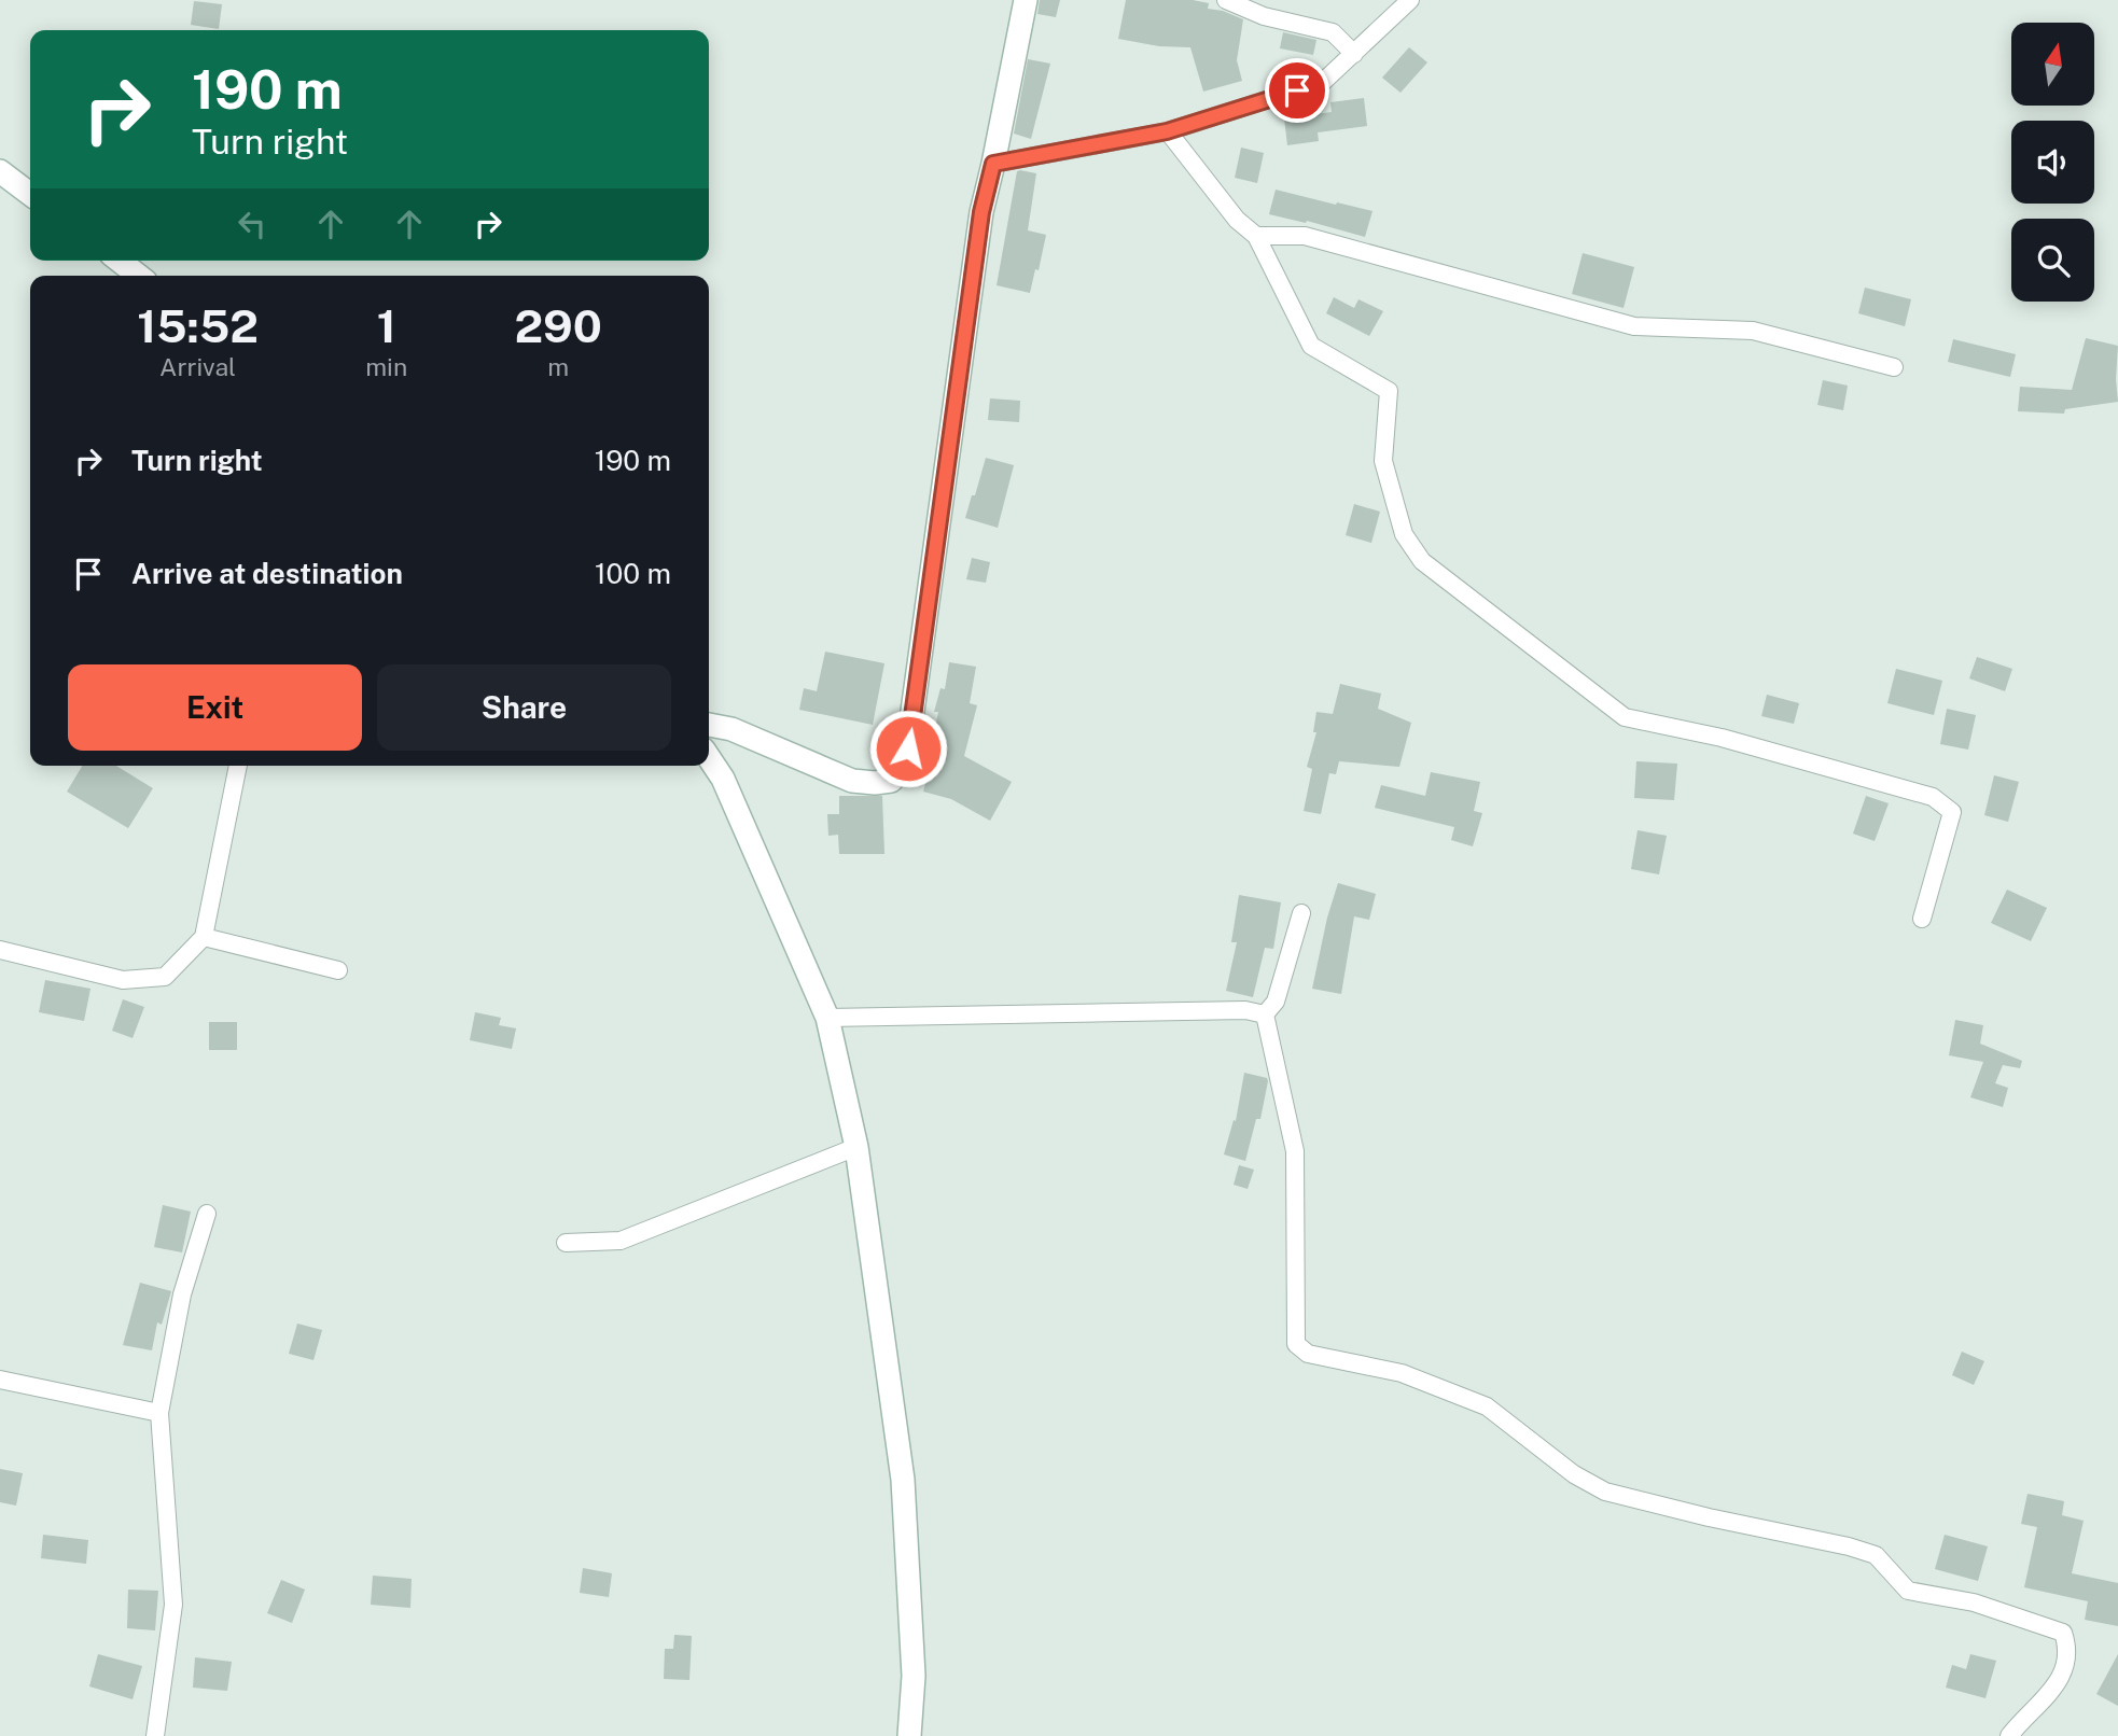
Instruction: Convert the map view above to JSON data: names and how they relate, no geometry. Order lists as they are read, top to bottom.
{
  "north": "top",
  "page": {
    "turn": ["190 m", "Turn right"],
    "eta": [
      "15:52",
      "Arrival",
      "1",
      "min",
      "290",
      "m"
    ],
    "list": [
      {
        "name": "Turn right",
        "value": "190 m"
      },
      {
        "name": "Arrive at destination",
        "value": "100 m"
      }
    ],
    "buttons": ["Exit", "Share"]
  }
}
